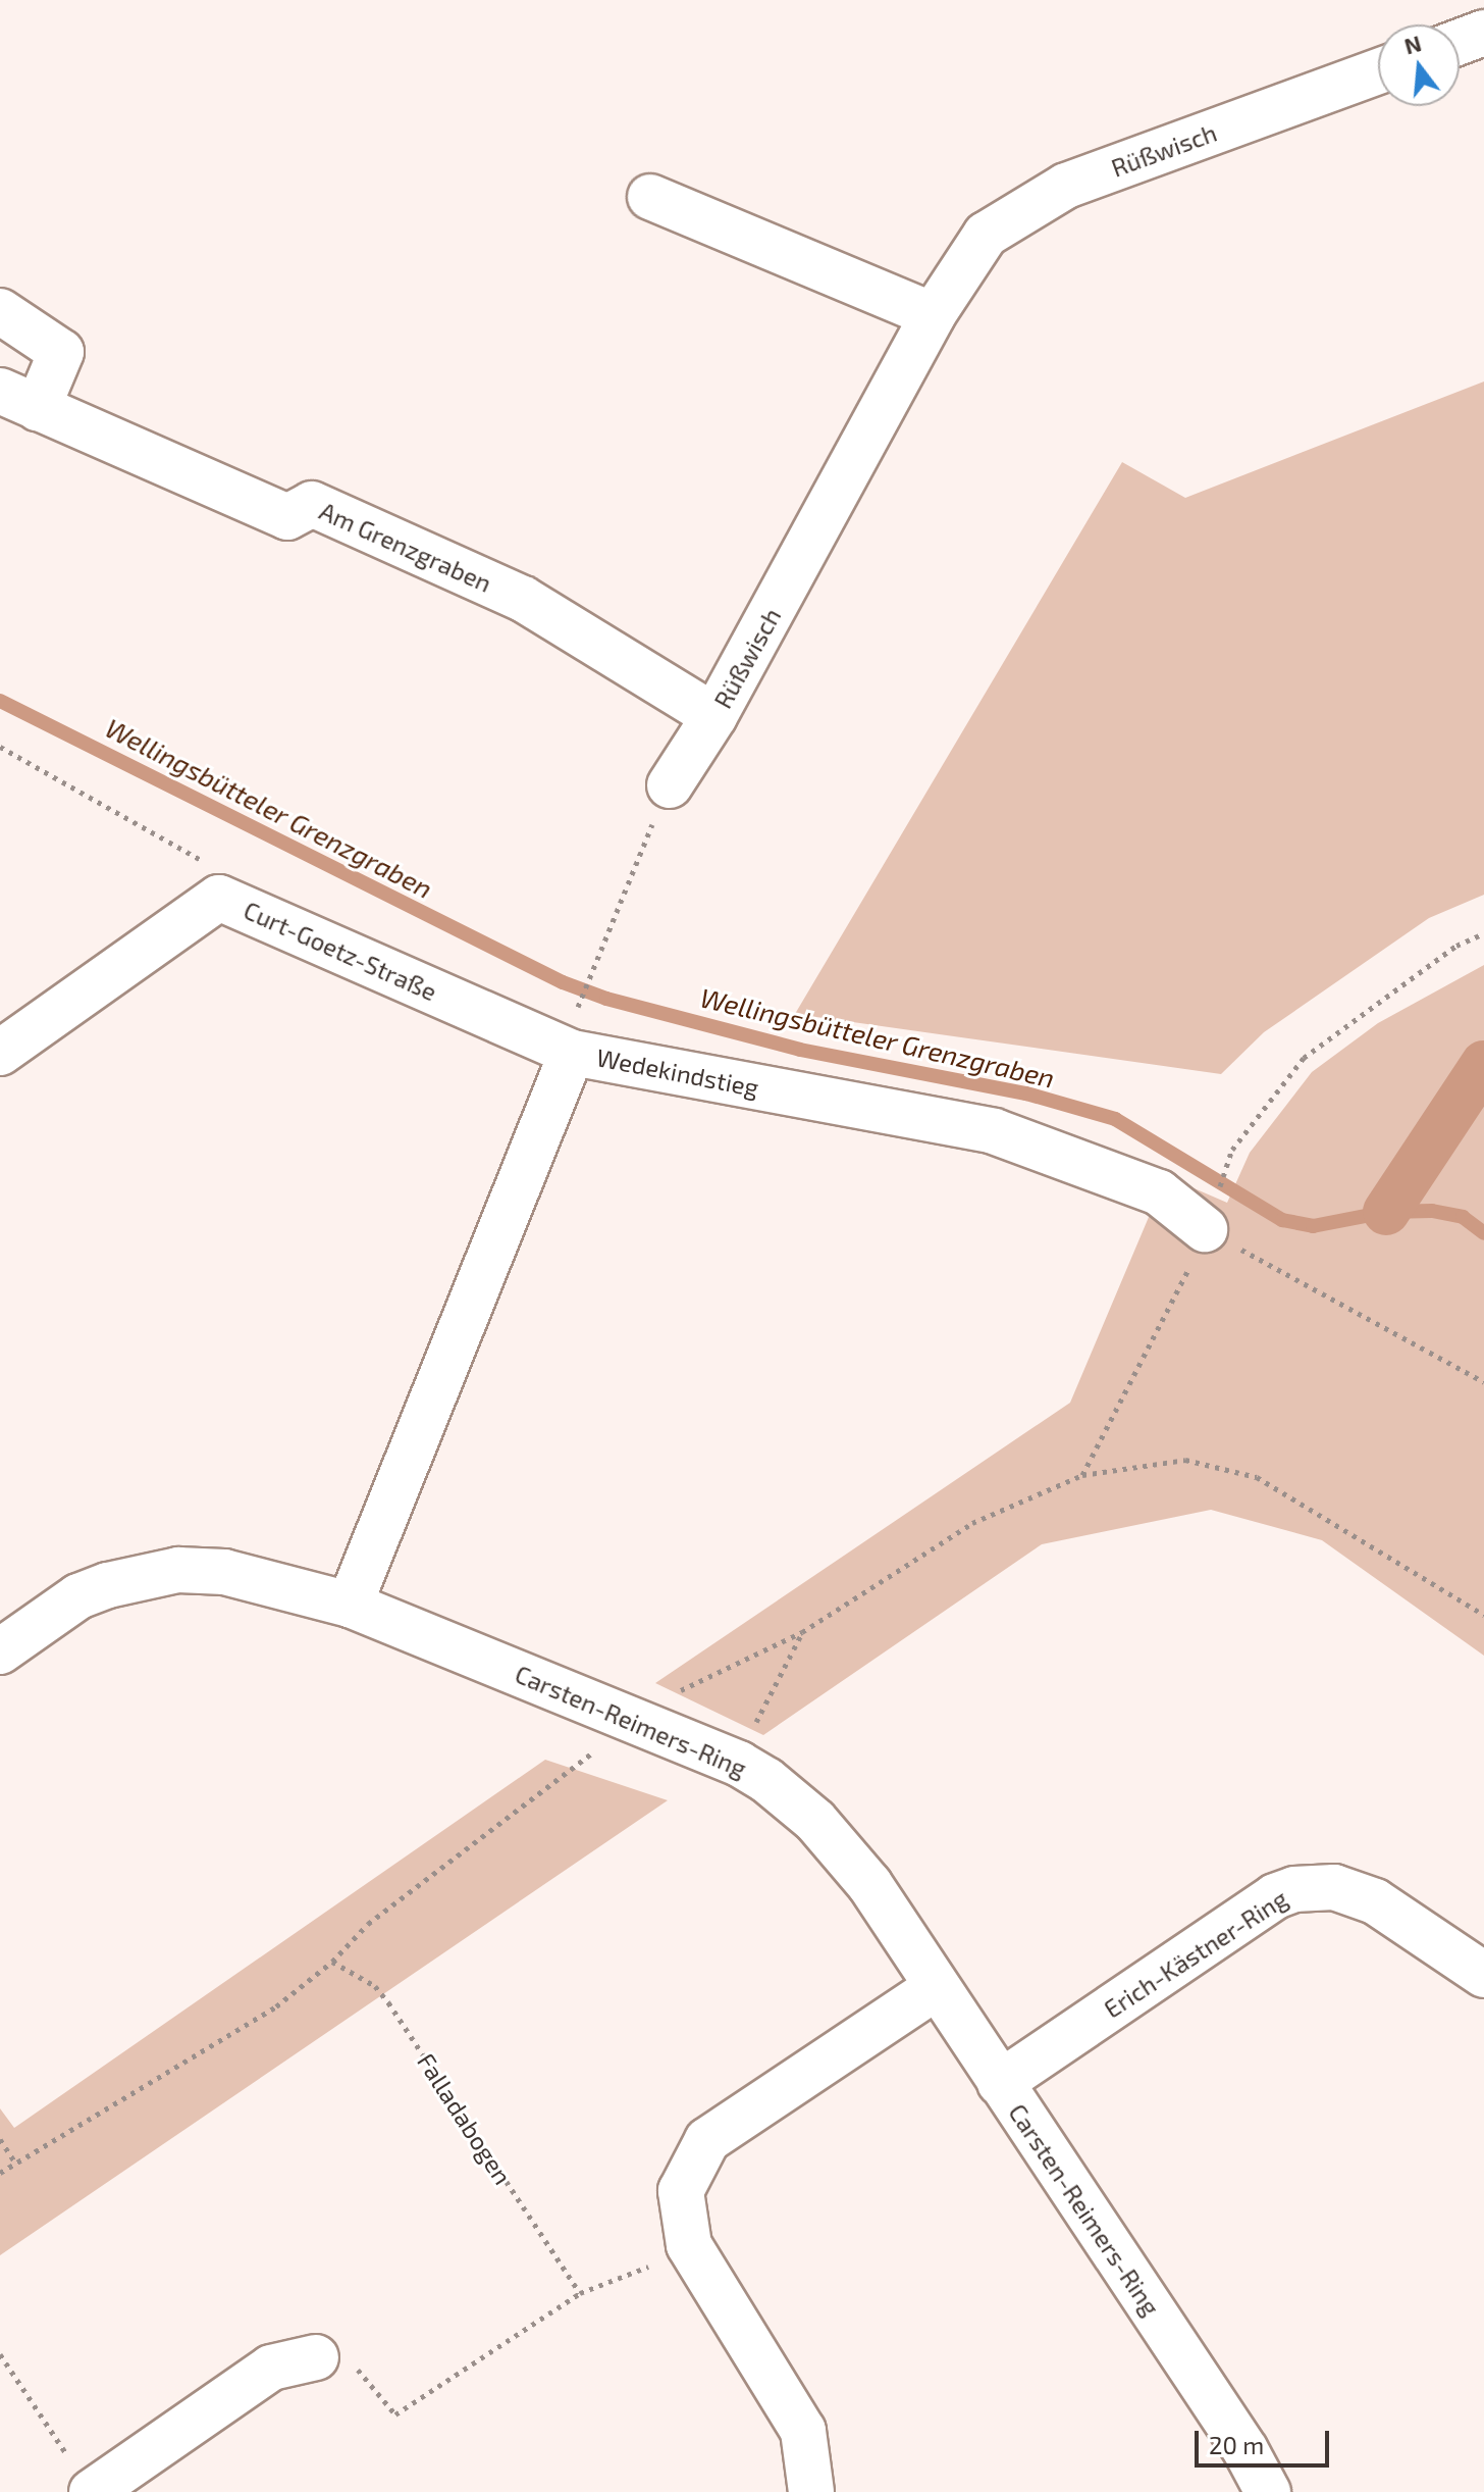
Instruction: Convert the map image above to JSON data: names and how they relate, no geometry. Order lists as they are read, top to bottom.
{
  "streets": {
    "street": [
      "Rüßwisch",
      "Am Grenzgraben",
      "Curt-Goetz-Straße",
      "Wedekindstieg",
      "Carsten-Reimers-Ring",
      "Erich-Kästner-Ring"
    ],
    "path": ["Falladabogen"]
  },
  "crossings": [
    ["Rüßwisch", "Am Grenzgraben"],
    ["Curt-Goetz-Straße", "Wedekindstieg"],
    ["Wedekindstieg", "Carsten-Reimers-Ring"],
    ["Carsten-Reimers-Ring", "Erich-Kästner-Ring"]
  ],
  "water": ["Wellingsbütteler Grenzgraben"],
  "scale_bar": "20 m",
  "north": "top"
}
